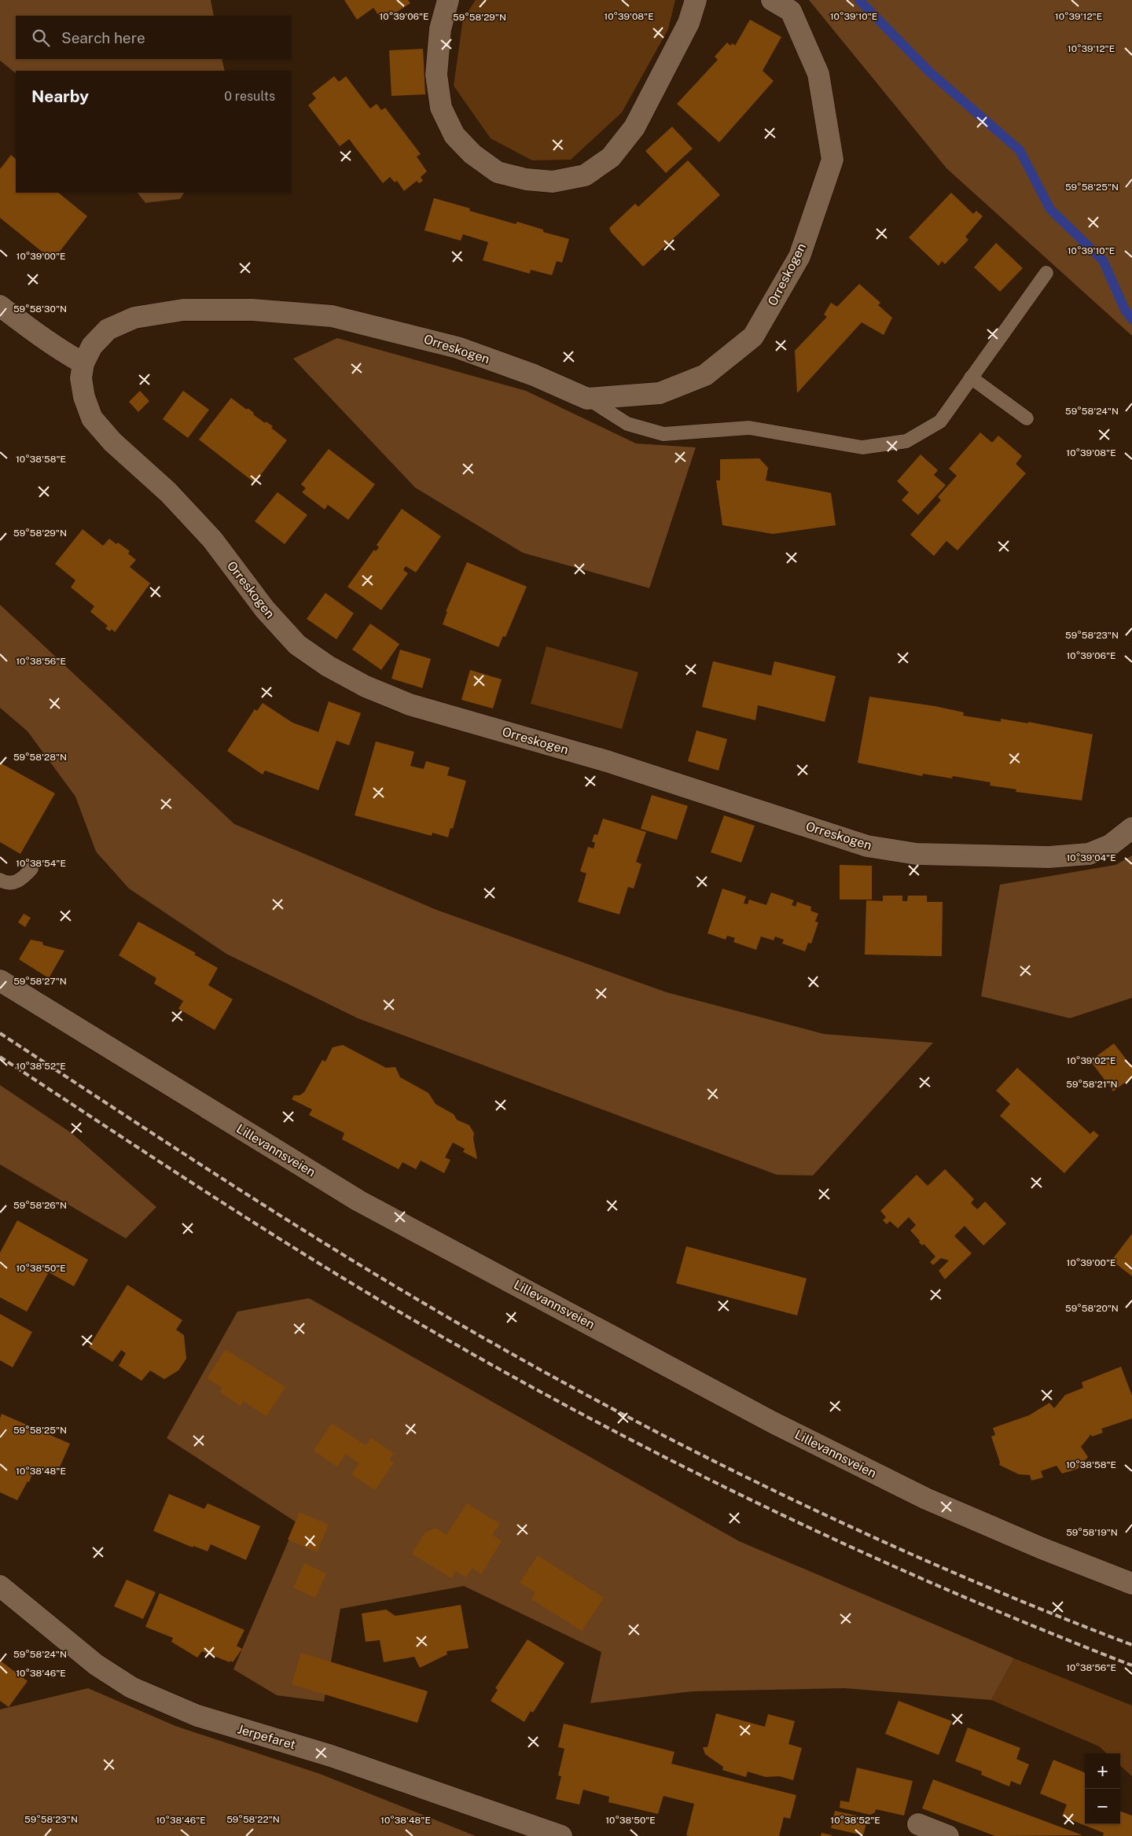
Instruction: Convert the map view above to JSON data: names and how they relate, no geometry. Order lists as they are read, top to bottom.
{
  "streets": {
    "street": ["Orreskogen", "Lillevannsveien", "Jerpefaret"]
  },
  "page": {
    "search": "Search here",
    "heading": ["Nearby", "0 results"],
    "map_buttons": ["+", "−"]
  },
  "coordinates": [
    "10°39'06\"E",
    "10°39'08\"E",
    "10°39'10\"E",
    "10°39'12\"E",
    "59°58'29\"N",
    "59°58'25\"N",
    "10°39'00\"E",
    "59°58'30\"N",
    "59°58'24\"N",
    "10°38'58\"E",
    "59°58'23\"N",
    "10°38'56\"E",
    "59°58'28\"N",
    "10°39'04\"E",
    "10°38'54\"E",
    "59°58'27\"N",
    "10°39'02\"E",
    "10°38'52\"E",
    "59°58'21\"N",
    "59°58'26\"N",
    "10°38'50\"E",
    "59°58'20\"N",
    "10°38'48\"E",
    "59°58'19\"N",
    "10°38'46\"E",
    "59°58'22\"N"
  ]
}
